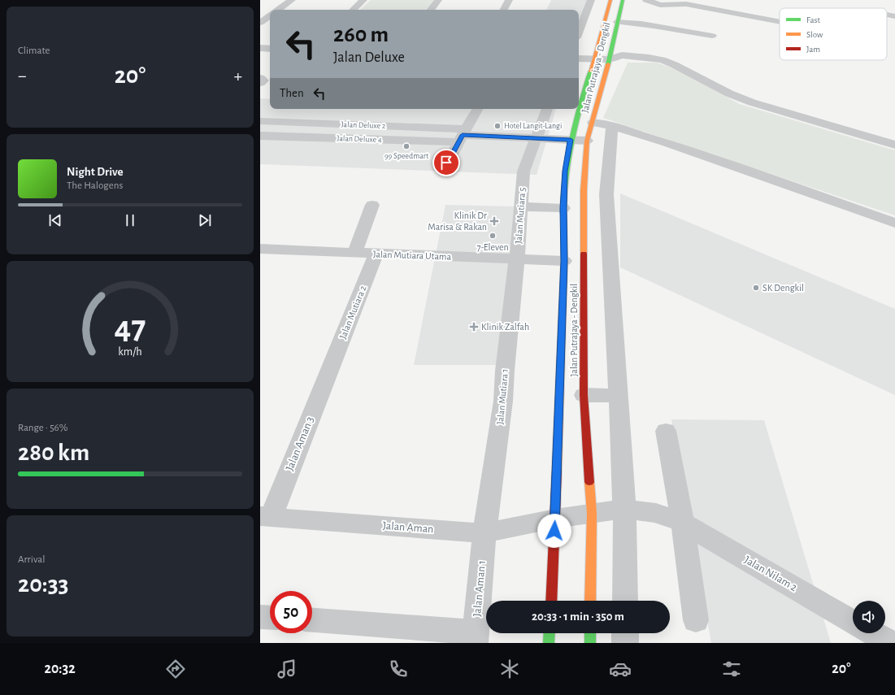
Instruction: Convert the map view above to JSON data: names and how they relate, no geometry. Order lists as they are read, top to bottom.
{
  "streets": {
    "main road": ["Jalan Putrajaya - Dengkil"],
    "street": [
      "Jalan Deluxe 2",
      "Jalan Deluxe 4",
      "Jalan Mutiara 5",
      "Jalan Mutiara Utama",
      "Jalan Mutiara 2",
      "Jalan Mutiara 1",
      "Jalan Aman 3",
      "Jalan Aman",
      "Jalan Nilam 2",
      "Jalan Aman 1"
    ]
  },
  "crossings": [
    ["Jalan Putrajaya - Dengkil", "Jalan Mutiara Utama"],
    ["Jalan Putrajaya - Dengkil", "Jalan Aman"],
    ["Jalan Deluxe 2", "Jalan Deluxe 4"],
    ["Jalan Mutiara 5", "Jalan Mutiara Utama"],
    ["Jalan Mutiara 5", "Jalan Mutiara 1"],
    ["Jalan Mutiara Utama", "Jalan Mutiara 2"],
    ["Jalan Mutiara Utama", "Jalan Mutiara 1"],
    ["Jalan Mutiara 2", "Jalan Aman 3"],
    ["Jalan Mutiara 1", "Jalan Aman"],
    ["Jalan Mutiara 1", "Jalan Aman 1"],
    ["Jalan Aman 3", "Jalan Aman"],
    ["Jalan Aman", "Jalan Nilam 2"],
    ["Jalan Aman", "Jalan Aman 1"]
  ],
  "places": {
    "other": [
      "Hotel Langit-Langi",
      "99 Speedmart",
      "7-Eleven",
      "SK Dengkil"
    ],
    "health": ["Klinik Dr Marisa & Rakan", "Klinik Zalfah"]
  },
  "legend": ["Fast", "Slow", "Jam"],
  "page": {
    "tile": [
      "Climate",
      ["Range · 56%", "280 km"],
      ["Arrival", "20:33"]
    ],
    "turn": ["260 m", "Jalan Deluxe"],
    "heat": ["−", "20°", "+"],
    "then": "Then",
    "song": ["Night Drive", "The Halogens"],
    "limit": "50",
    "trip": "20:33 · 1 min · 350 m",
    "tabs": ["20:32", "20°"],
    "gauge": ["47", "km/h"]
  }
}
